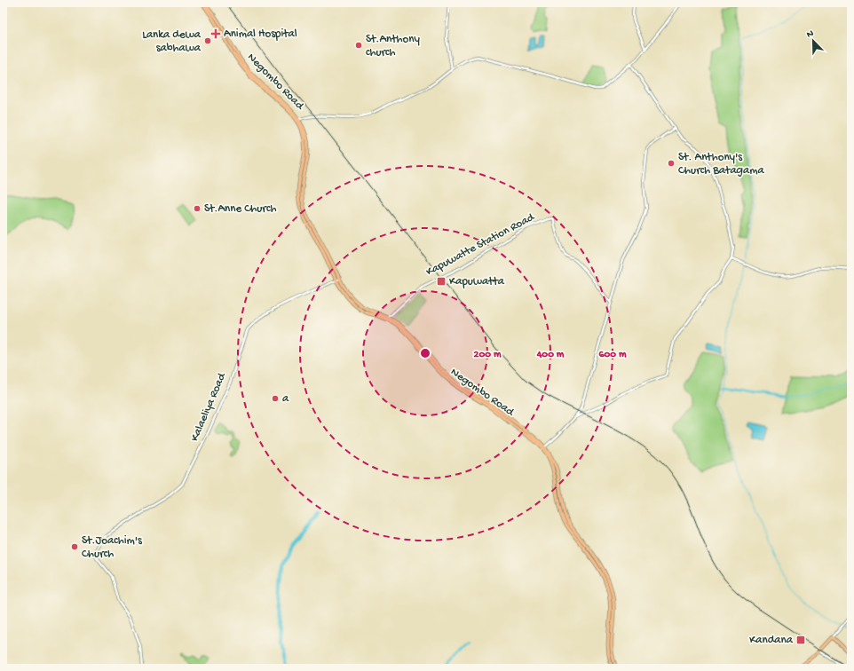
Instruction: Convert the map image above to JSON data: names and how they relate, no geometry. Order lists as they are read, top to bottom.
{
  "streets": {
    "main road": ["Negombo Road"],
    "street": ["Kapuwatte Station Road", "Kalaeliya Road"]
  },
  "crossings": [
    ["Negombo Road", "Kapuwatte Station Road"],
    ["Negombo Road", "Kalaeliya Road"]
  ],
  "places": {
    "health": ["Animal Hospital"],
    "other": [
      "Lanka dewa sabhawa",
      "St.Anthony church",
      "St. Anthony's Church Batagama",
      "St.Anne Church",
      "a",
      "St.Joachim's Church"
    ],
    "transit": ["Kapuwatta", "Kandana"]
  },
  "north": "top left",
  "rings": ["200 m", "400 m", "600 m"]
}
